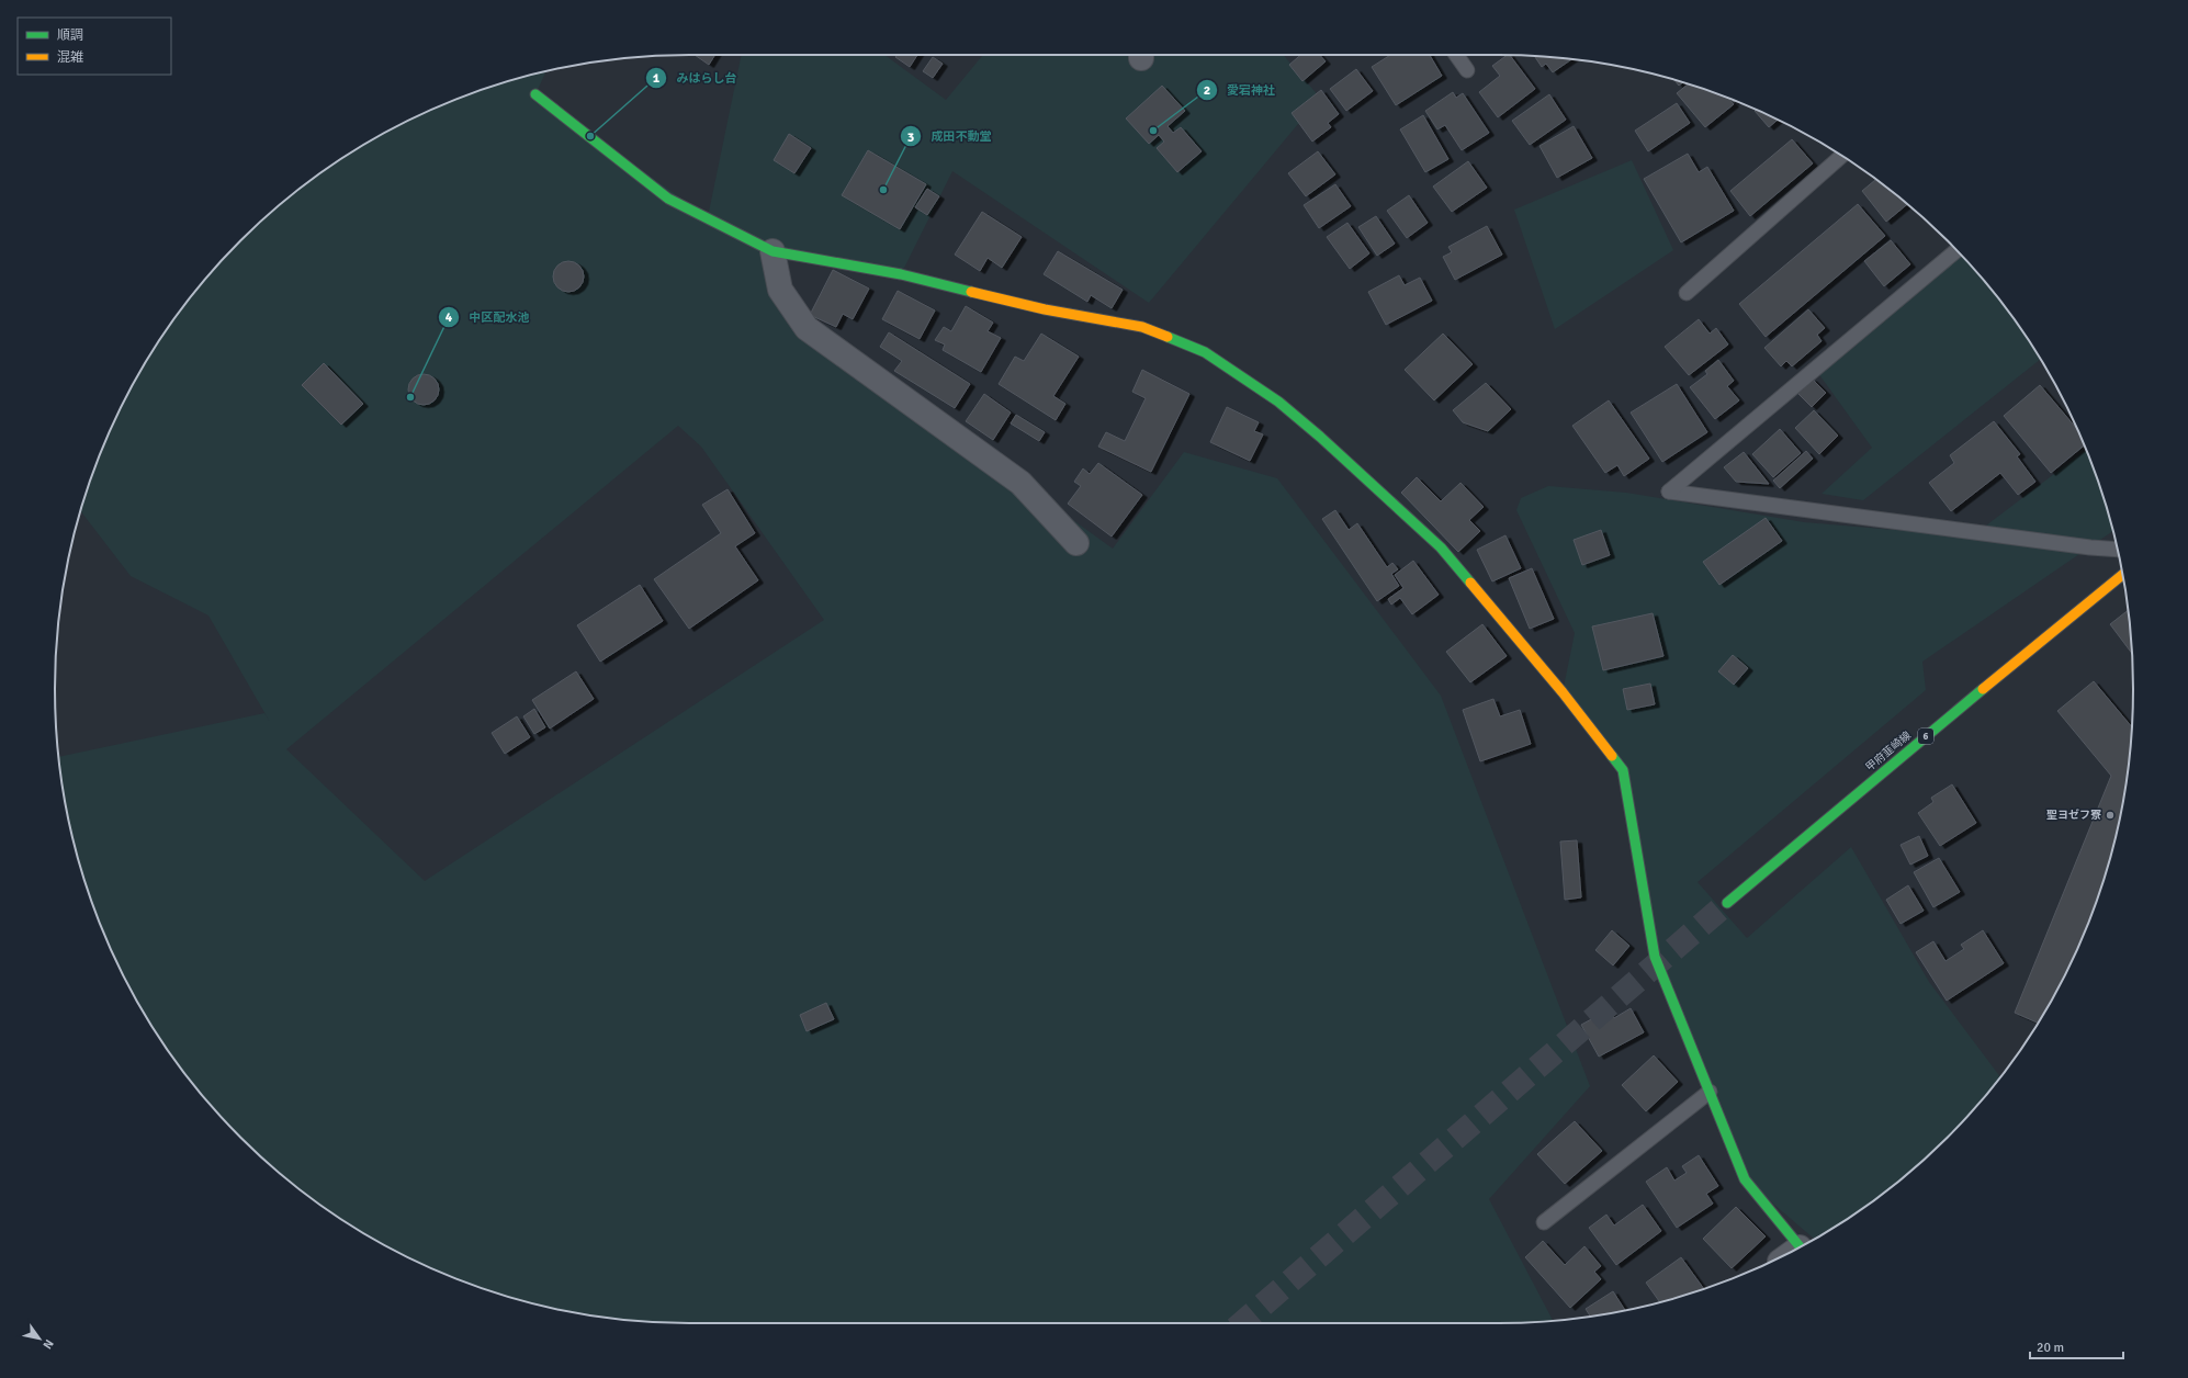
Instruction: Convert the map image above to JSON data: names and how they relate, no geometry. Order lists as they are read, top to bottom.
{
  "streets": {
    "street": ["6", "甲府韮崎線"]
  },
  "places": [
    "愛宕神社",
    "みはらし台",
    "成田不動堂",
    "中区配水池",
    "聖ヨゼフ寮"
  ],
  "legend": ["順調", "混雑"],
  "scale_bar": "20 m",
  "north": "bottom right"
}
